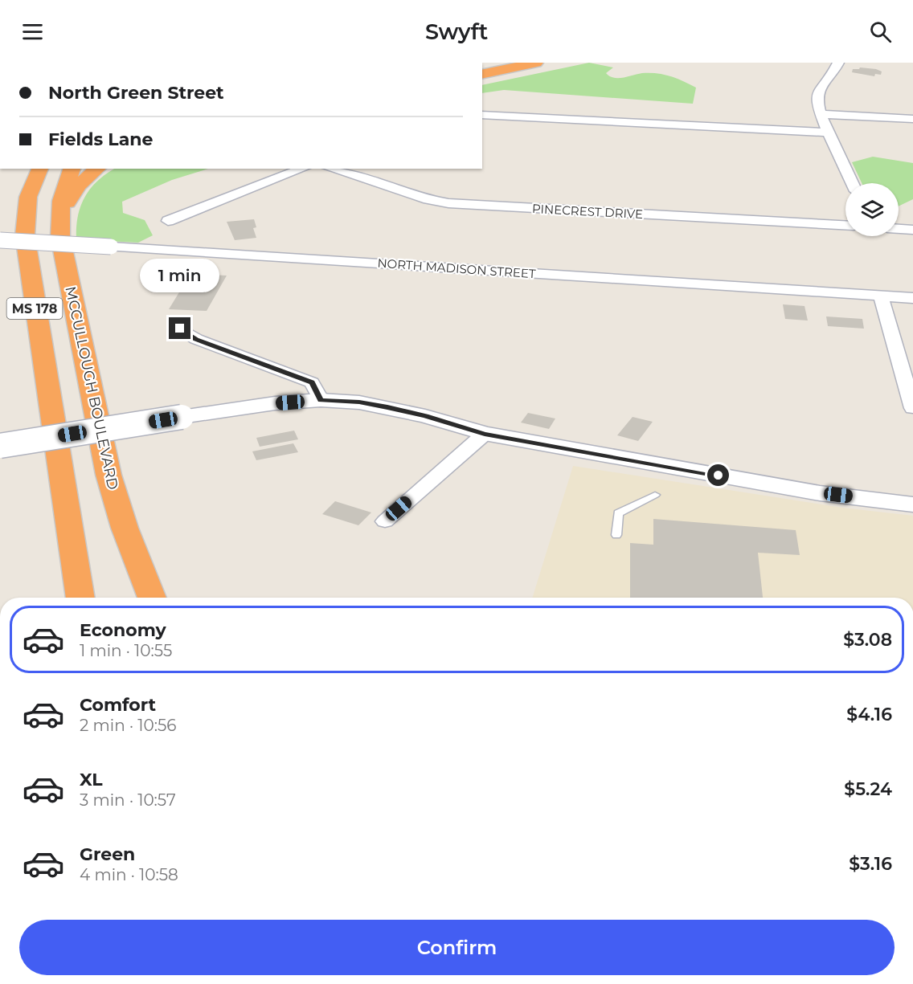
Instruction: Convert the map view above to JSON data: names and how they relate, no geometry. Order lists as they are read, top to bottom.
{
  "streets": {
    "highway": ["MS 178", "MCCULLOUGH BOULEVARD"],
    "street": ["PINECREST DRIVE", "NORTH MADISON STREET"]
  },
  "page": {
    "header": "Swyft",
    "banner": ["North Green Street", "Fields Lane"],
    "bubble": "1 min",
    "list": [
      {
        "name": "Economy",
        "note": "1 min · 10:55",
        "value": "$3.08"
      },
      {
        "name": "Comfort",
        "note": "2 min · 10:56",
        "value": "$4.16"
      },
      {
        "name": "XL",
        "note": "3 min · 10:57",
        "value": "$5.24"
      },
      {
        "name": "Green",
        "note": "4 min · 10:58",
        "value": "$3.16"
      }
    ],
    "buttons": "Confirm"
  }
}
